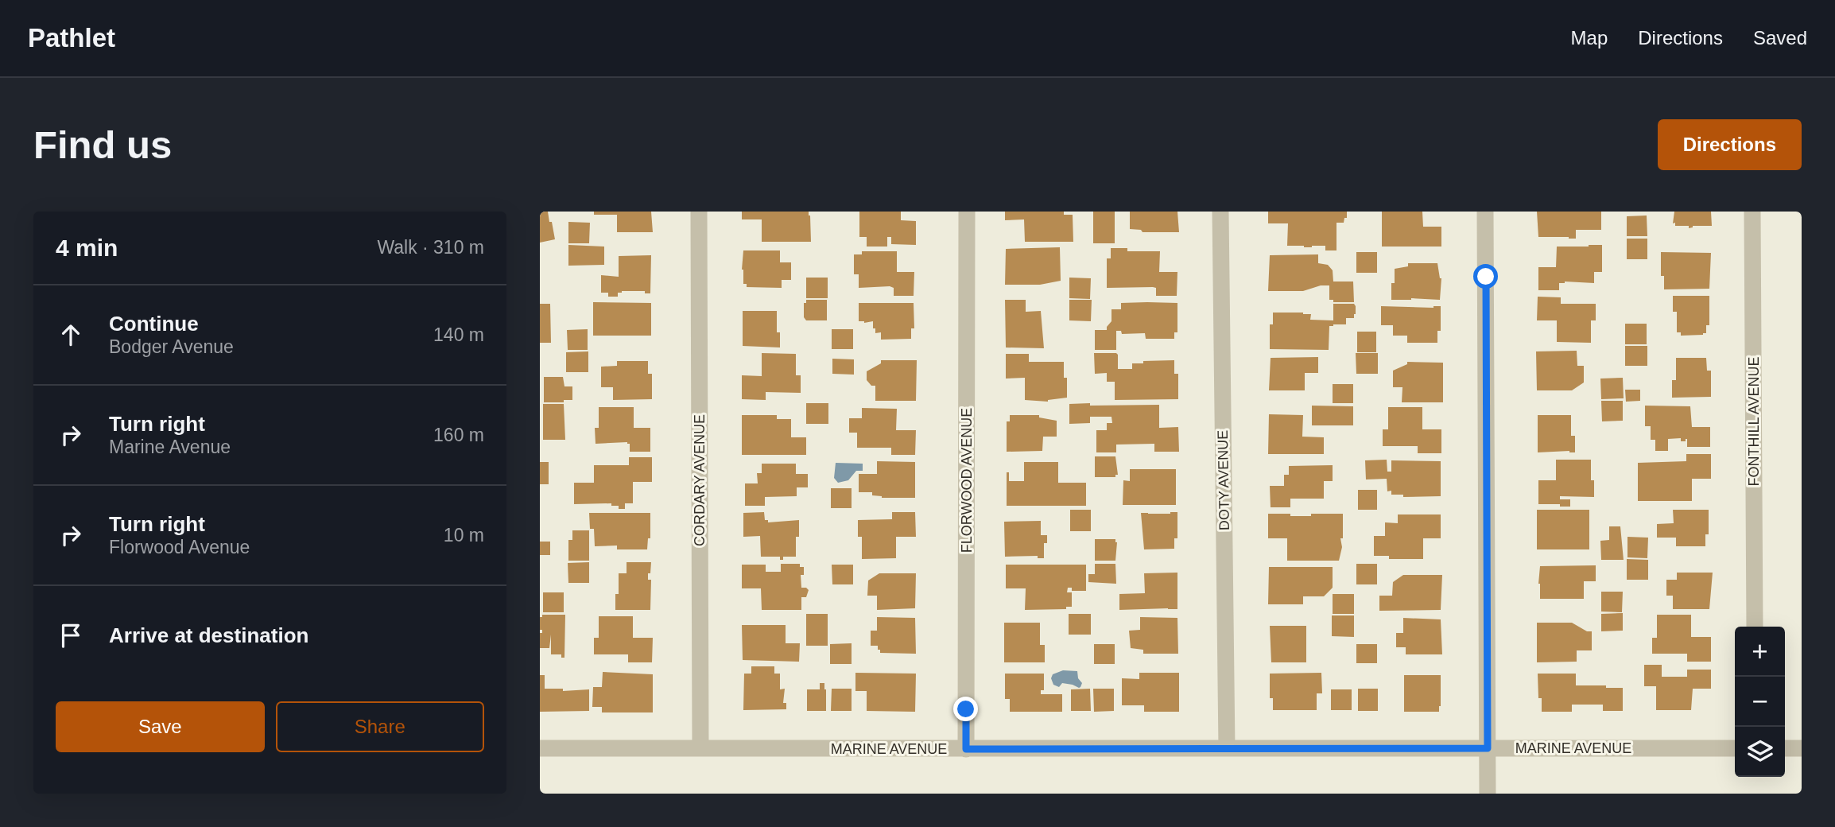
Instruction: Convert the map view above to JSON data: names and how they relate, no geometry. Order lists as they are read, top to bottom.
{
  "streets": {
    "street": [
      "FONTHILL AVENUE",
      "CORDARY AVENUE",
      "FLORWOOD AVENUE",
      "DOTY AVENUE",
      "MARINE AVENUE"
    ]
  },
  "crossings": [
    ["CORDARY AVENUE", "MARINE AVENUE"],
    ["FLORWOOD AVENUE", "MARINE AVENUE"],
    ["DOTY AVENUE", "MARINE AVENUE"]
  ],
  "page": {
    "header": "Pathlet",
    "nav": ["Map", "Directions", "Saved"],
    "buttons": [
      "Directions",
      ["Save", "Share"]
    ],
    "title": "Find us",
    "heading": ["4 min", "Walk · 310 m"],
    "list": [
      ["Continue", "Bodger Avenue", "140 m"],
      ["Turn right", "Marine Avenue", "160 m"],
      ["Turn right", "Florwood Avenue", "10 m"],
      "Arrive at destination"
    ],
    "map_buttons": ["+", "−"]
  }
}
